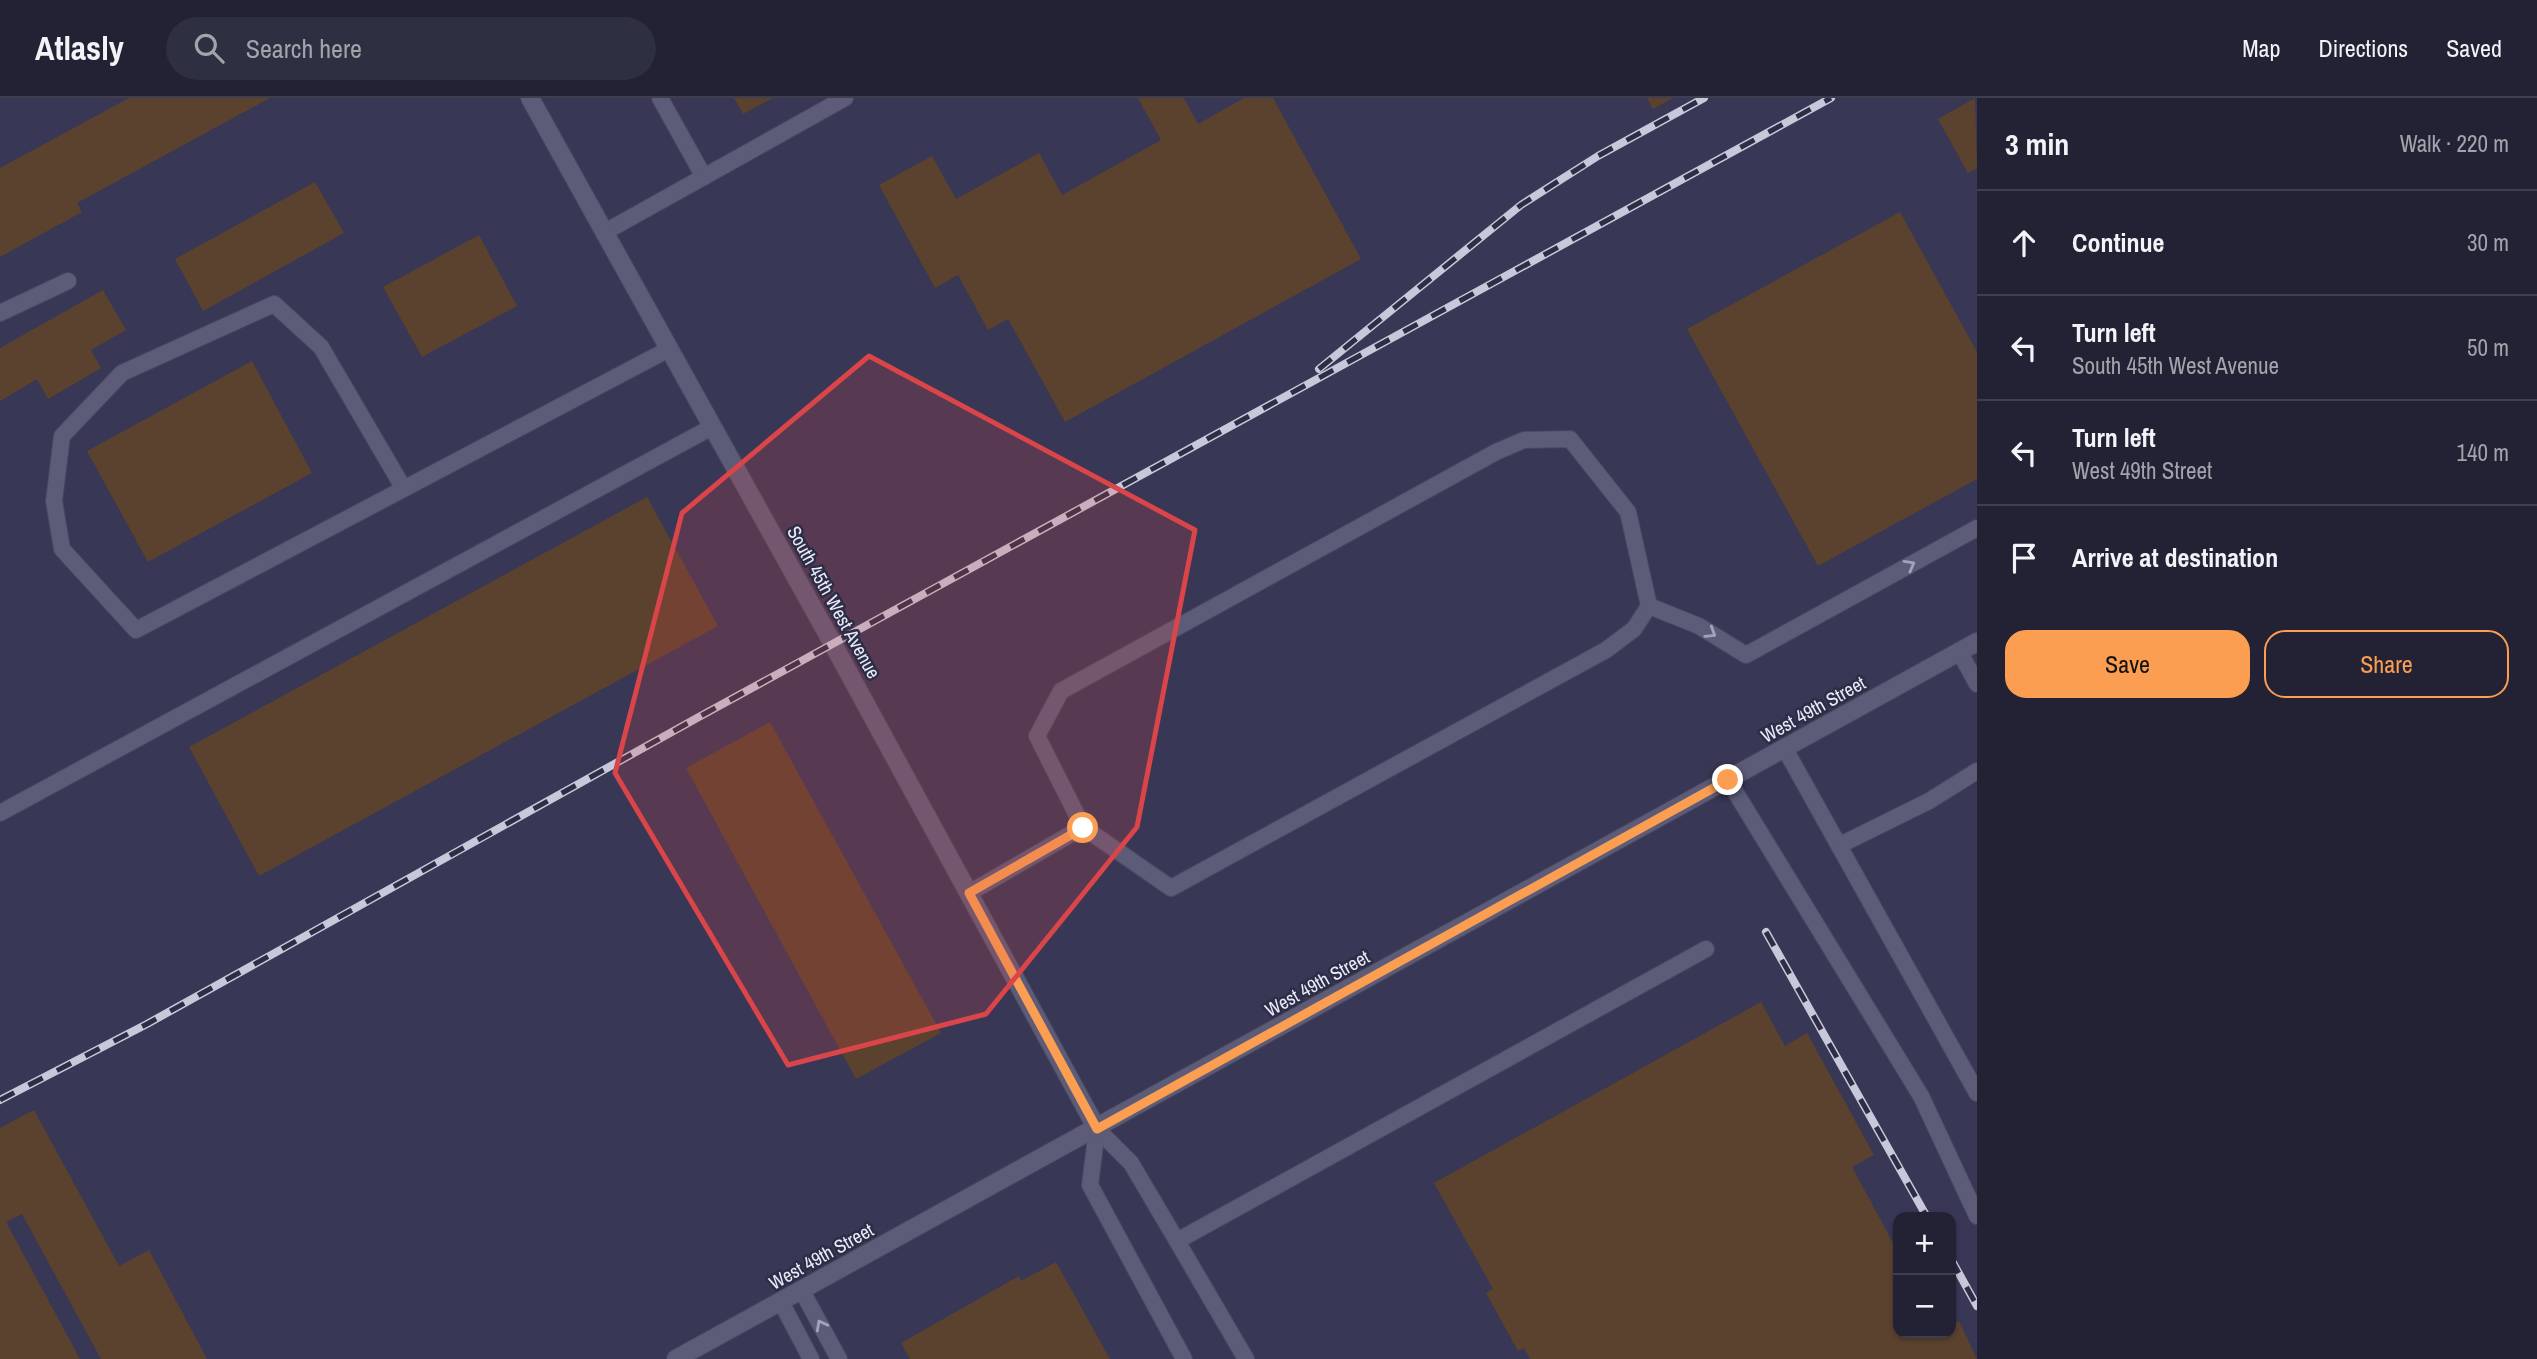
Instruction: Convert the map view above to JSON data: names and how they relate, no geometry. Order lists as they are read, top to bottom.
{
  "streets": {
    "street": ["South 45th West Avenue", "West 49th Street"]
  },
  "crossings": [
    ["South 45th West Avenue", "West 49th Street"]
  ],
  "page": {
    "header": "Atlasly",
    "search": "Search here",
    "nav": ["Map", "Directions", "Saved"],
    "heading": ["3 min", "Walk · 220 m"],
    "list": [
      ["Continue", "30 m"],
      ["Turn left", "South 45th West Avenue", "50 m"],
      ["Turn left", "West 49th Street", "140 m"],
      "Arrive at destination"
    ],
    "buttons": ["Save", "Share"],
    "map_buttons": ["+", "−"]
  }
}
